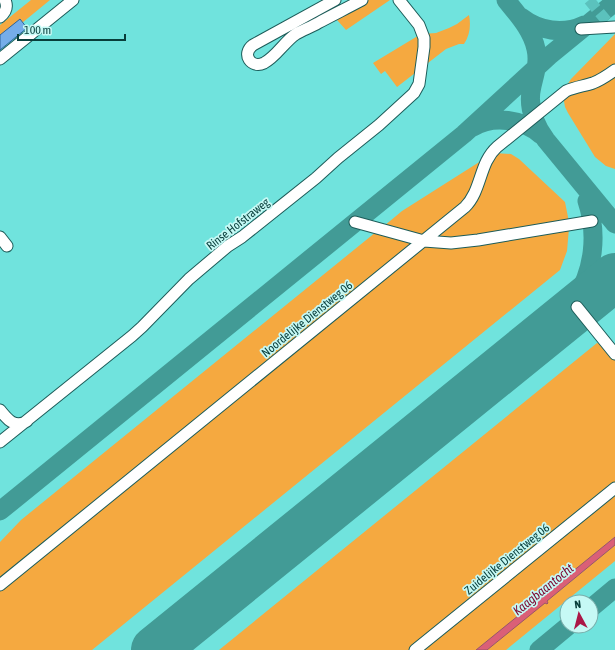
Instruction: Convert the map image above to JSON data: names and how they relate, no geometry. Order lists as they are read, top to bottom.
{
  "streets": {
    "street": ["Rinse Hofstraweg", "Noordelijke Dienstweg 06", "Zuidelijke Dienstweg 06"]
  },
  "water": ["Kaagbaantocht"],
  "scale_bar": "100 m",
  "north": "top"
}
